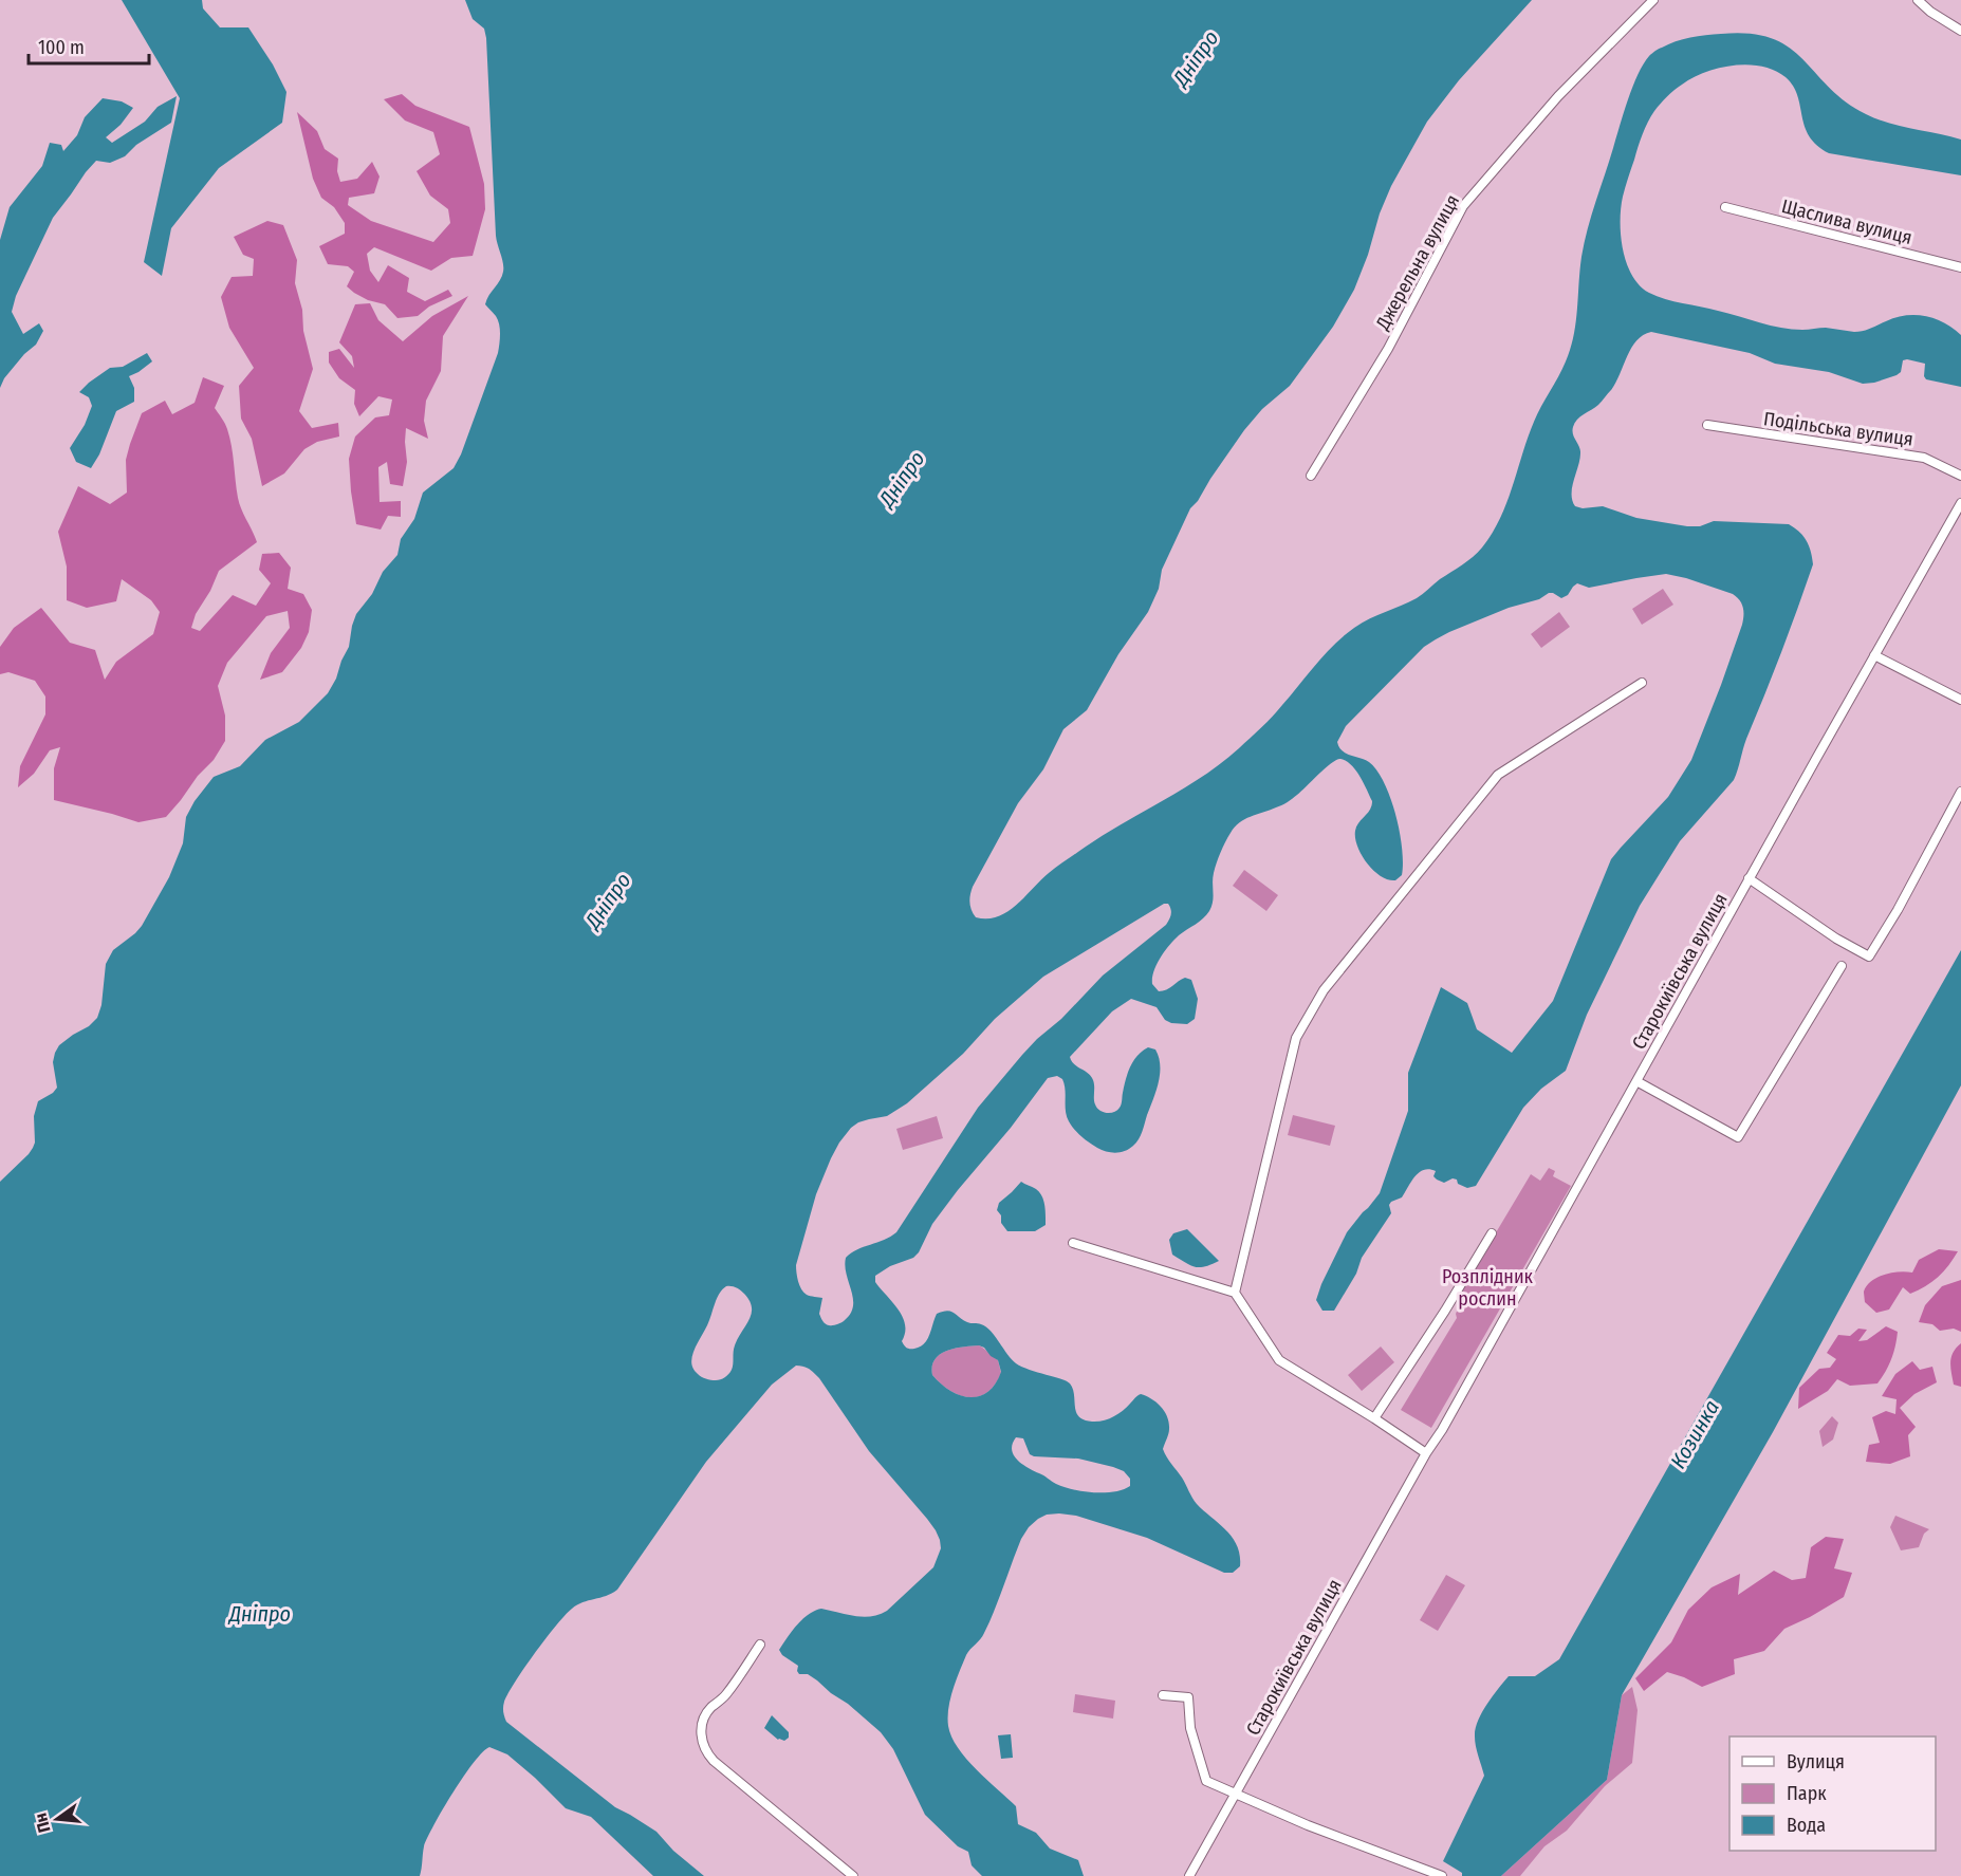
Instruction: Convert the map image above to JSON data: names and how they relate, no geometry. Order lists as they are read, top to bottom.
{
  "streets": {
    "street": [
      "Щаслива вулиця",
      "Джерельна вулиця",
      "Подільська вулиця",
      "Старокиївська вулиця"
    ]
  },
  "water": ["Дніпро", "Козинка"],
  "parks": ["Розплідник рослин"],
  "legend": ["Вулиця", "Парк", "Вода"],
  "scale_bar": "100 m",
  "north": "left"
}
